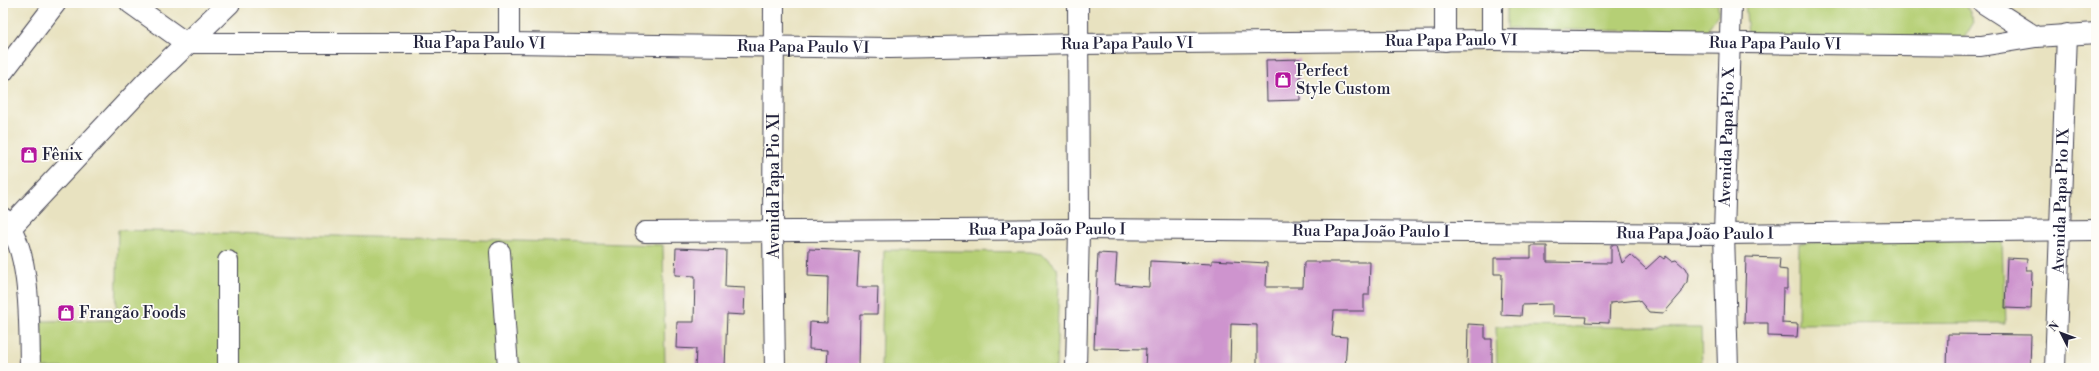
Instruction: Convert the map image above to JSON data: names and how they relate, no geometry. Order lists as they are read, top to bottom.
{
  "streets": {
    "street": [
      "Rua Papa Paulo VI",
      "Avenida Papa Pio X",
      "Avenida Papa Pio XI",
      "Avenida Papa Pio IX",
      "Rua Papa João Paulo I"
    ]
  },
  "crossings": [
    ["Rua Papa Paulo VI", "Avenida Papa Pio X"],
    ["Rua Papa Paulo VI", "Avenida Papa Pio XI"],
    ["Rua Papa Paulo VI", "Avenida Papa Pio IX"],
    ["Avenida Papa Pio X", "Rua Papa João Paulo I"],
    ["Avenida Papa Pio XI", "Rua Papa João Paulo I"],
    ["Avenida Papa Pio IX", "Rua Papa João Paulo I"]
  ],
  "places": {
    "shop": ["Perfect Style Custom", "Fênix", "Frangão Foods"]
  },
  "north": "top left"
}
